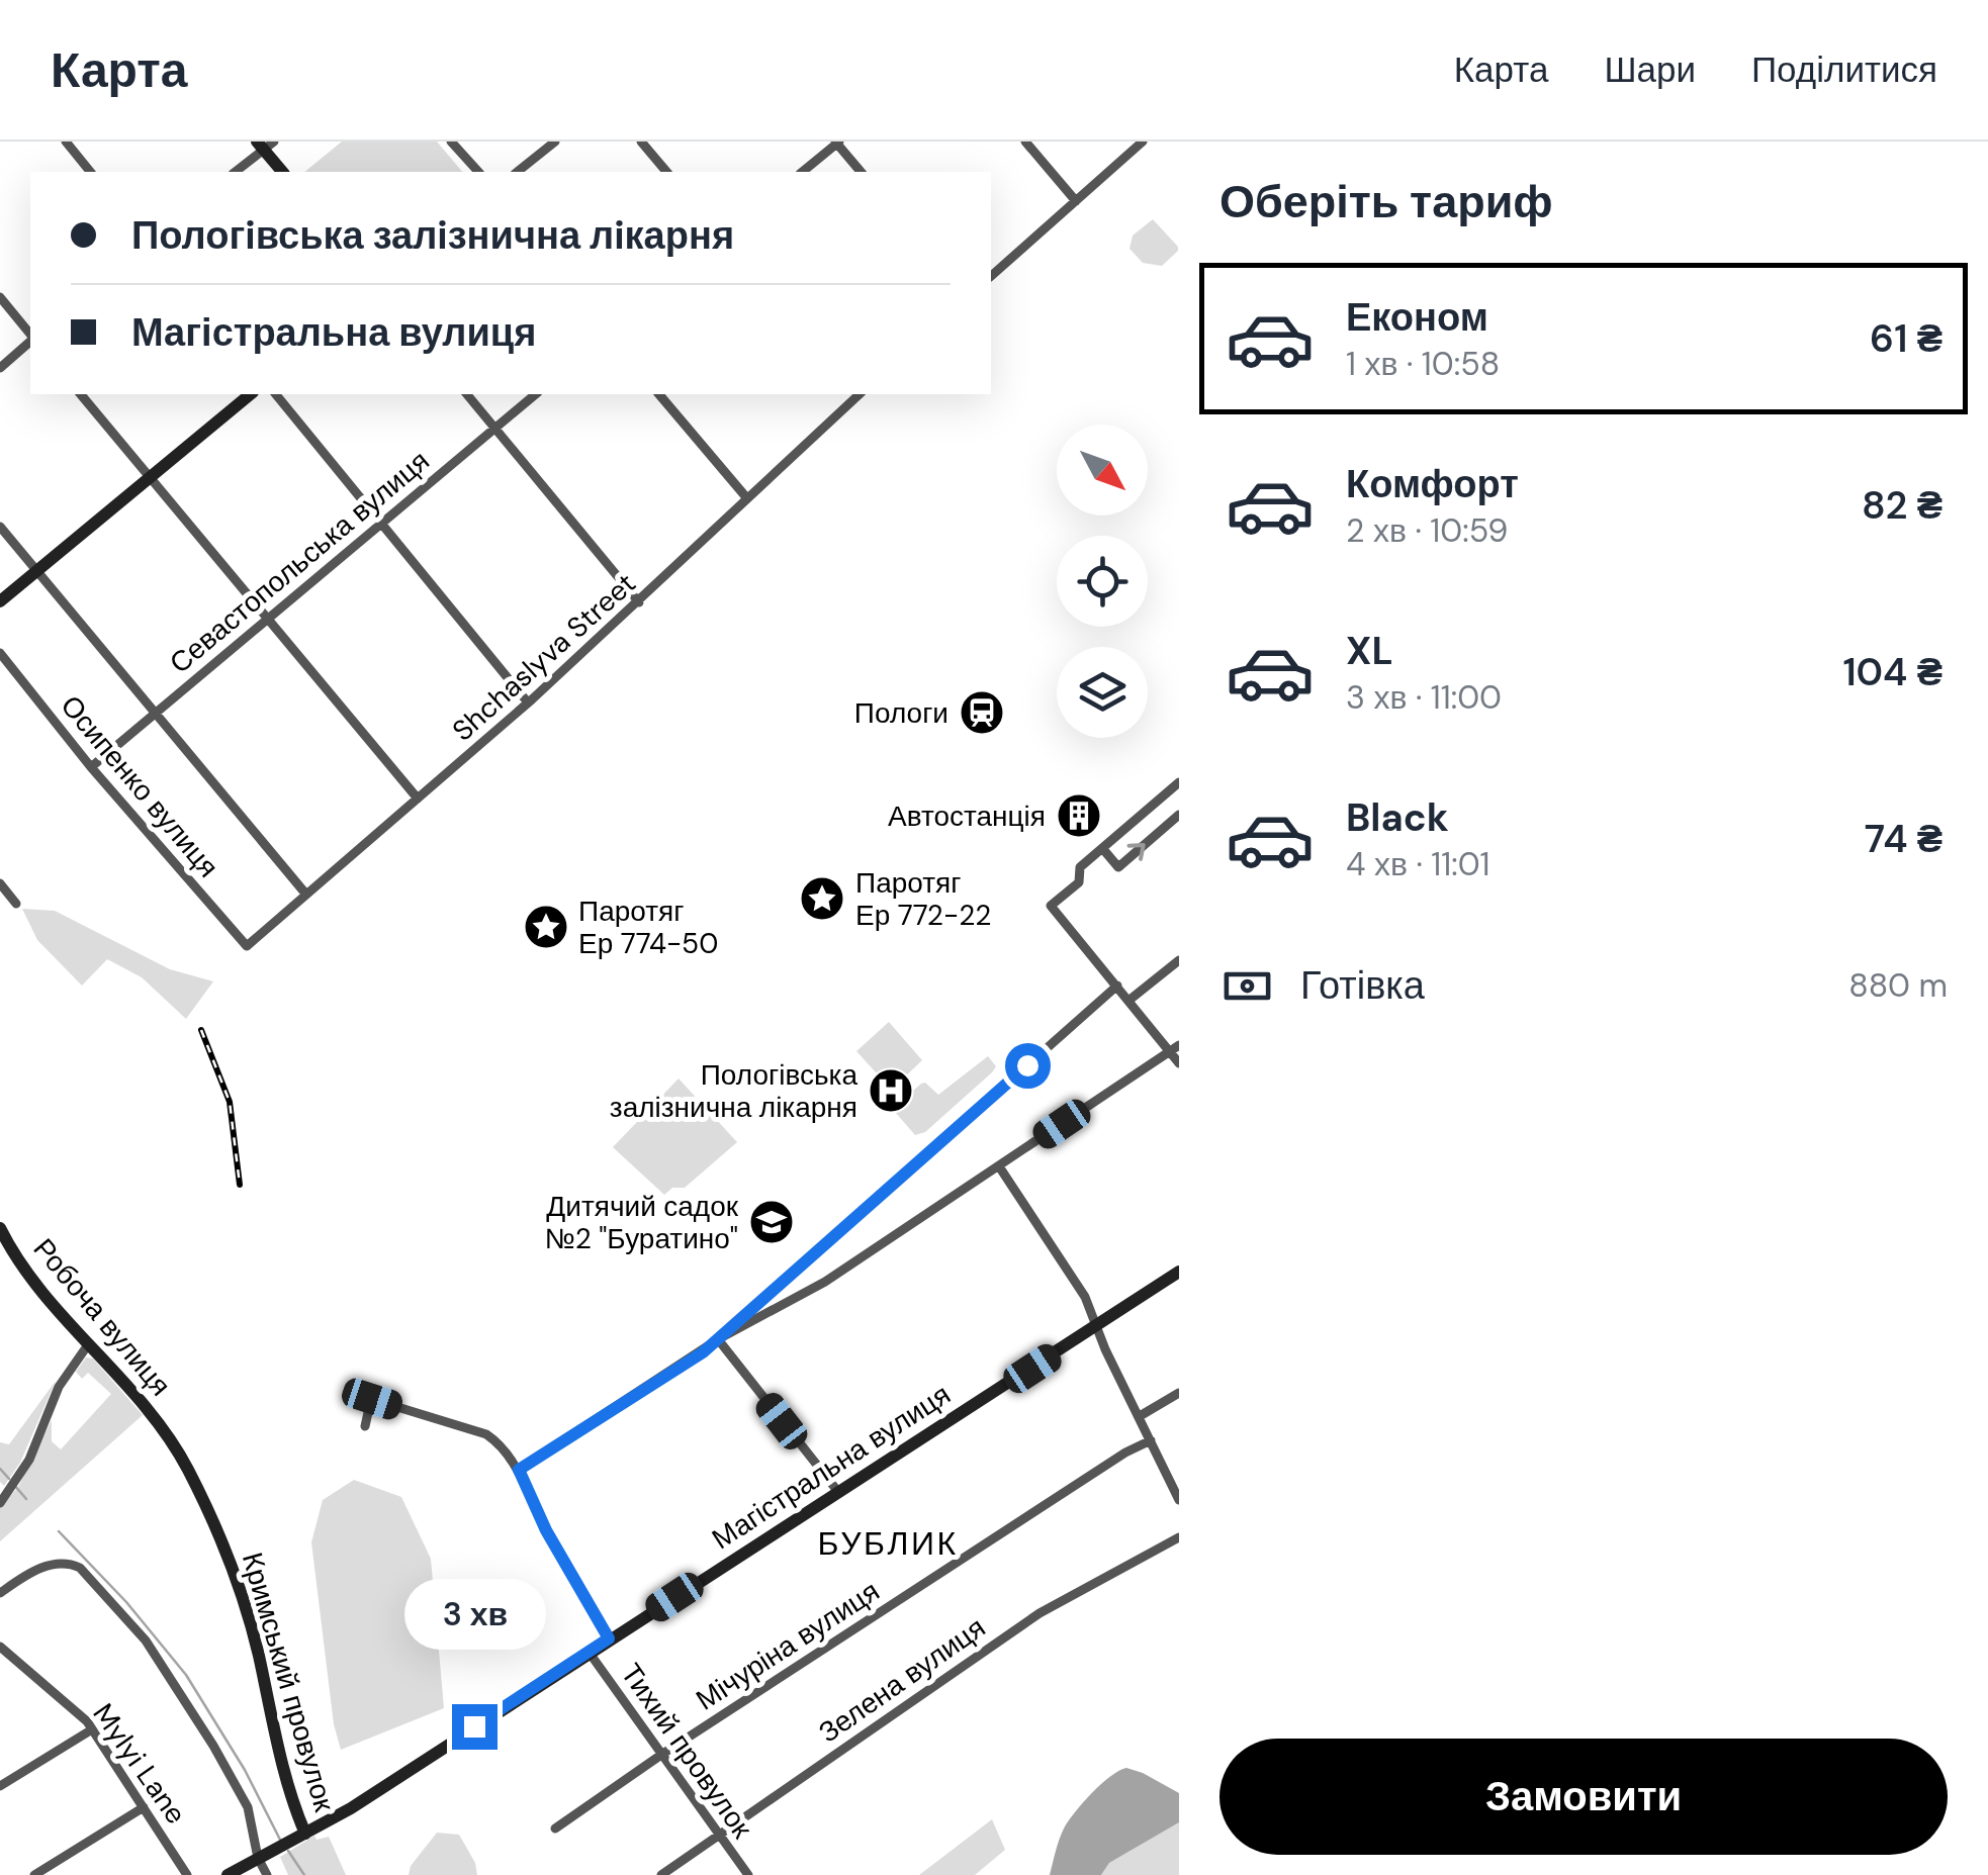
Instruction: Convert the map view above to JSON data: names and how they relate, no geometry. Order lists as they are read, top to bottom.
{
  "streets": {
    "main road": ["Робоча вулиця", "Магістральна вулиця", "Кримський провулок"],
    "street": [
      "Севастопольська вулиця",
      "Shchaslyva Street",
      "Осипенко вулиця",
      "Мічуріна вулиця",
      "Зелена вулиця",
      "Тихий провулок",
      "Mylyi Lane"
    ]
  },
  "crossings": [
    ["Севастопольська вулиця", "Осипенко вулиця"],
    ["Shchaslyva Street", "Осипенко вулиця"],
    ["Робоча вулиця", "Кримський провулок"],
    ["Магістральна вулиця", "Кримський провулок"],
    ["Магістральна вулиця", "Тихий провулок"],
    ["Мічуріна вулиця", "Тихий провулок"],
    ["Зелена вулиця", "Тихий провулок"]
  ],
  "districts": ["БУБЛИК"],
  "places": {
    "station": ["Пологи"],
    "building": ["Автостанція"],
    "place": ["Паротяг Ер 772-22", "Паротяг Ер 774-50"],
    "hospital": ["Пологівська залізнична лікарня"],
    "school or university": ["Дитячий садок №2 \"Буратино\""]
  },
  "north": "bottom right",
  "page": {
    "header": "Карта",
    "nav": ["Карта", "Шари", "Поділитися"],
    "heading": "Оберіть тариф",
    "banner": ["Пологiвська залiзнична лiкарня", "Магістральна вулиця"],
    "list": [
      {
        "name": "Економ",
        "note": "1 хв · 10:58",
        "value": "61 ₴"
      },
      {
        "name": "Комфорт",
        "note": "2 хв · 10:59",
        "value": "82 ₴"
      },
      {
        "name": "XL",
        "note": "3 хв · 11:00",
        "value": "104 ₴"
      },
      {
        "name": "Black",
        "note": "4 хв · 11:01",
        "value": "74 ₴"
      }
    ],
    "pay": ["Готівка", "880 m"],
    "bubble": "3 хв",
    "buttons": "Замовити"
  }
}
